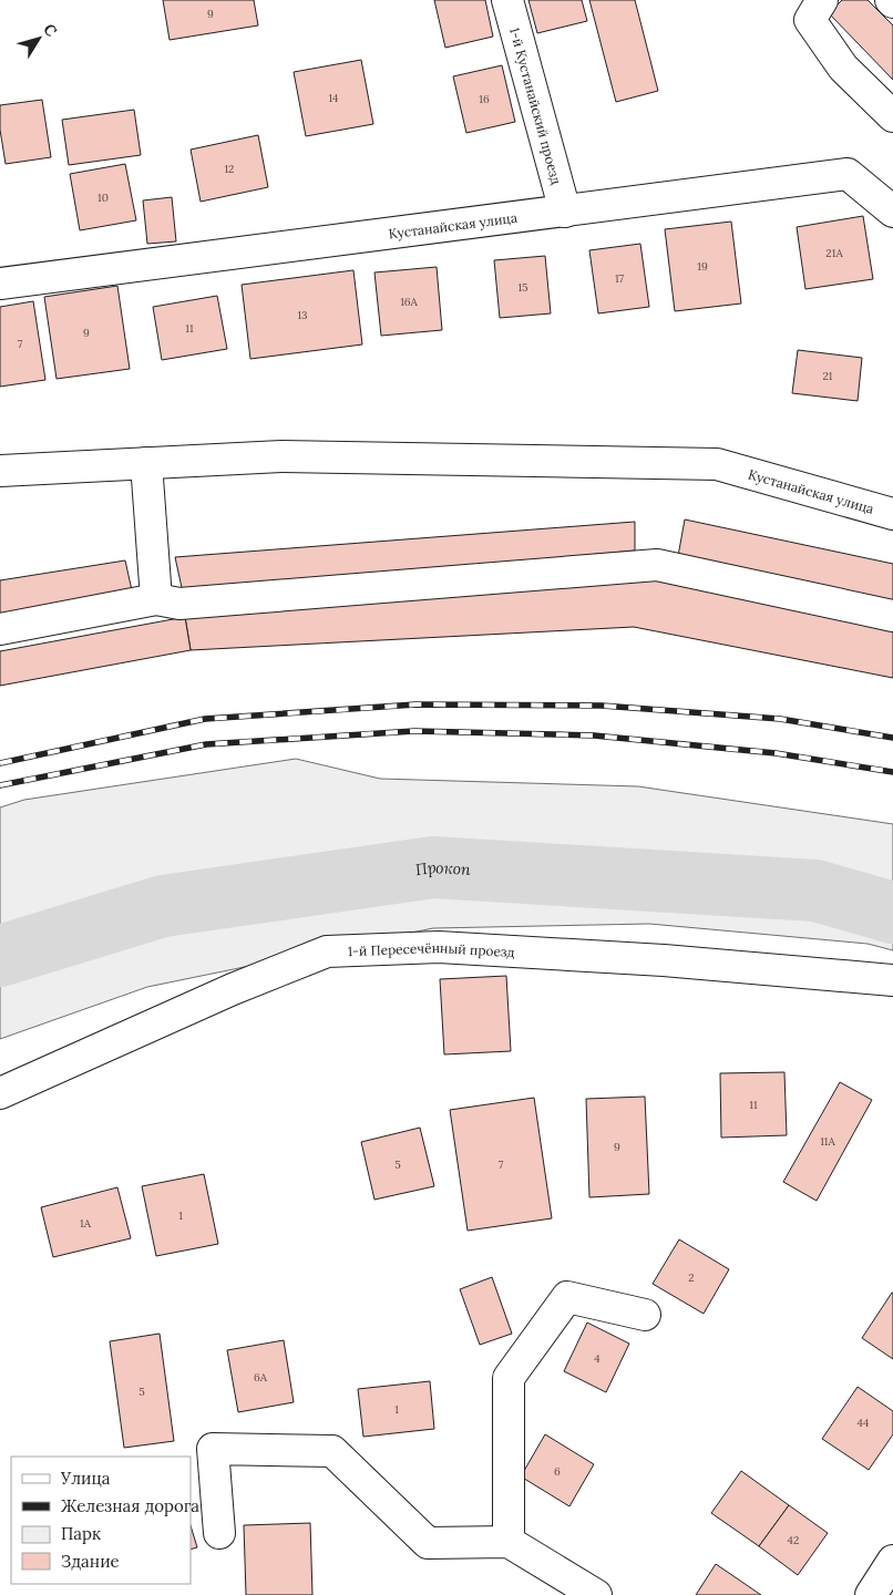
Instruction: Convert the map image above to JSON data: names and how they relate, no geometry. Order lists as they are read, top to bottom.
{
  "streets": {
    "street": ["1-й Кустанайский проезд", "Кустанайская улица", "1-й Пересечённый проезд"]
  },
  "crossings": [
    ["1-й Кустанайский проезд", "Кустанайская улица"]
  ],
  "water": ["Прокоп"],
  "house_numbers": [
    "9",
    "14",
    "16",
    "12",
    "10",
    "21А",
    "19",
    "17",
    "15",
    "16А",
    "13",
    "11",
    "9",
    "7",
    "21",
    "11",
    "11А",
    "9",
    "5",
    "7",
    "1",
    "1А",
    "2",
    "4",
    "6А",
    "5",
    "1",
    "44",
    "6",
    "42"
  ],
  "legend": [
    "Улица",
    "Железная дорога",
    "Парк",
    "Здание"
  ],
  "north": "top right"
}
